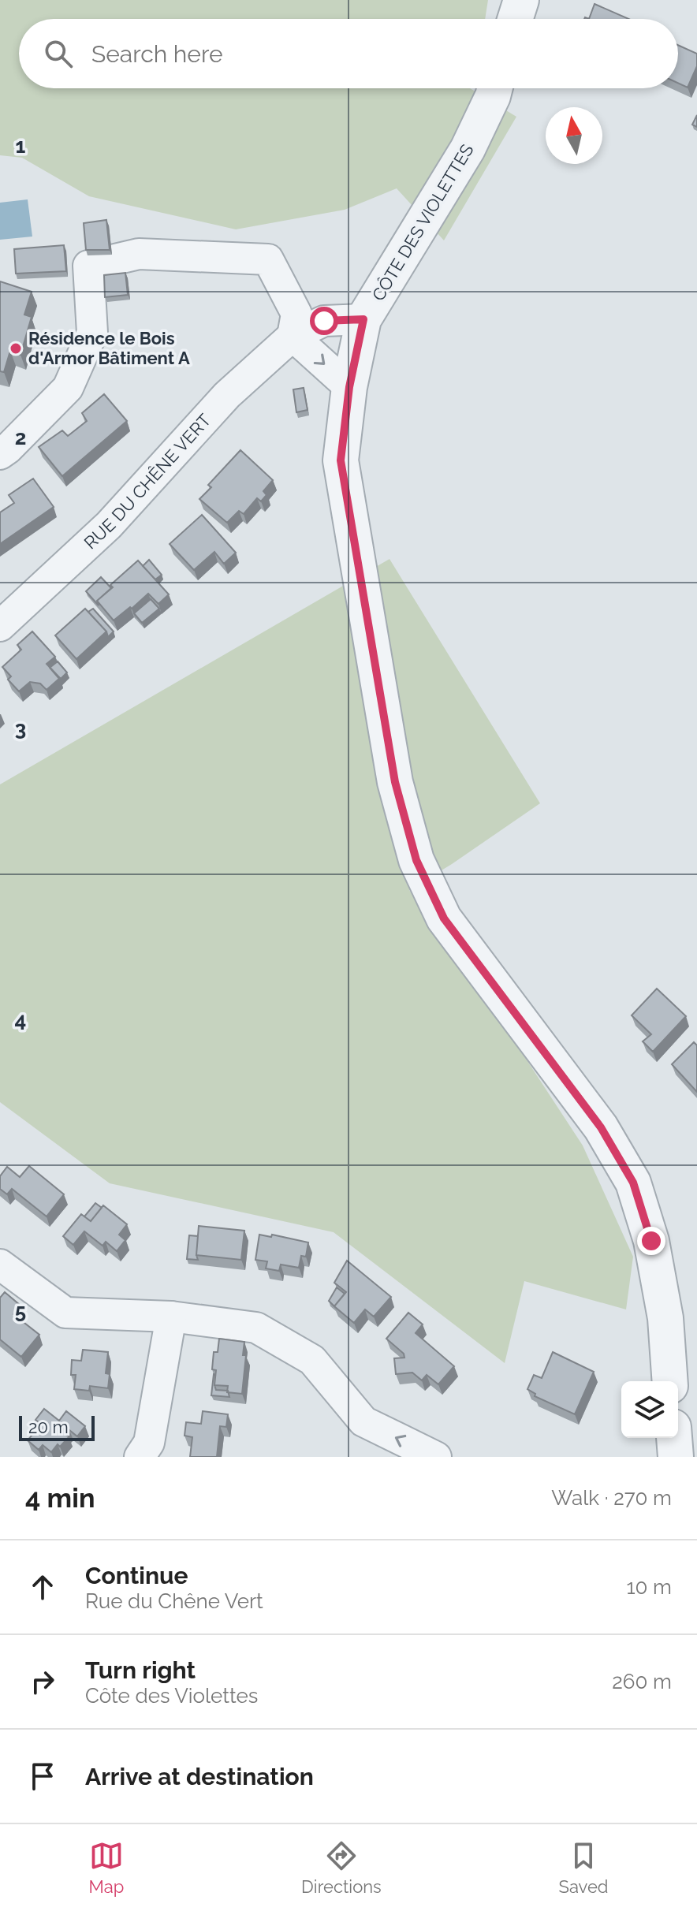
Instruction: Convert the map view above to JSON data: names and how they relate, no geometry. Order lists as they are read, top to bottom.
{
  "streets": {
    "street": ["CÔTE DES VIOLETTES", "RUE DU CHÊNE VERT"]
  },
  "crossings": [
    ["CÔTE DES VIOLETTES", "RUE DU CHÊNE VERT"]
  ],
  "places": ["Résidence le Bois d'Armor Bâtiment A"],
  "scale_bar": "20 m",
  "north": "top",
  "page": {
    "search": "Search here",
    "scale": "20 m",
    "heading": ["4 min", "Walk · 270 m"],
    "list": [
      ["Continue", "Rue du Chêne Vert", "10 m"],
      ["Turn right", "Côte des Violettes", "260 m"],
      "Arrive at destination"
    ],
    "nav": ["Map", "Directions", "Saved"]
  },
  "grid": {
    "rows": [
      "1",
      "2",
      "3",
      "4",
      "5"
    ]
  }
}
